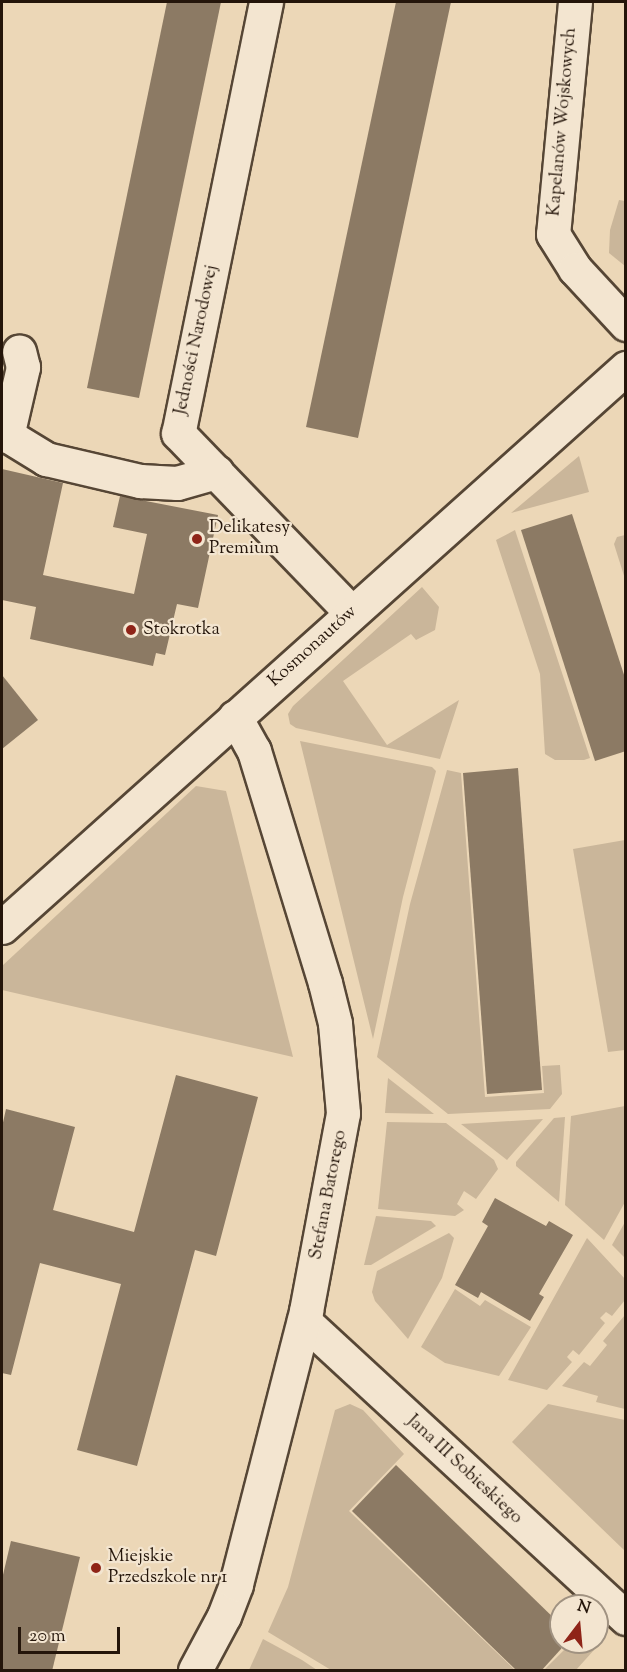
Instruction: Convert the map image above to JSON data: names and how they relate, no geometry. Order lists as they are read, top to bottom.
{
  "streets": {
    "street": [
      "Kapelanów Wojskowych",
      "Jedności Narodowej",
      "Kosmonautów",
      "Stefana Batorego",
      "Jana III Sobieskiego"
    ]
  },
  "crossings": [
    ["Jedności Narodowej", "Kosmonautów"],
    ["Kosmonautów", "Stefana Batorego"],
    ["Stefana Batorego", "Jana III Sobieskiego"]
  ],
  "places": ["Delikatesy Premium", "Stokrotka", "Miejskie Przedszkole nr 1"],
  "scale_bar": "20 m",
  "north": "top"
}
